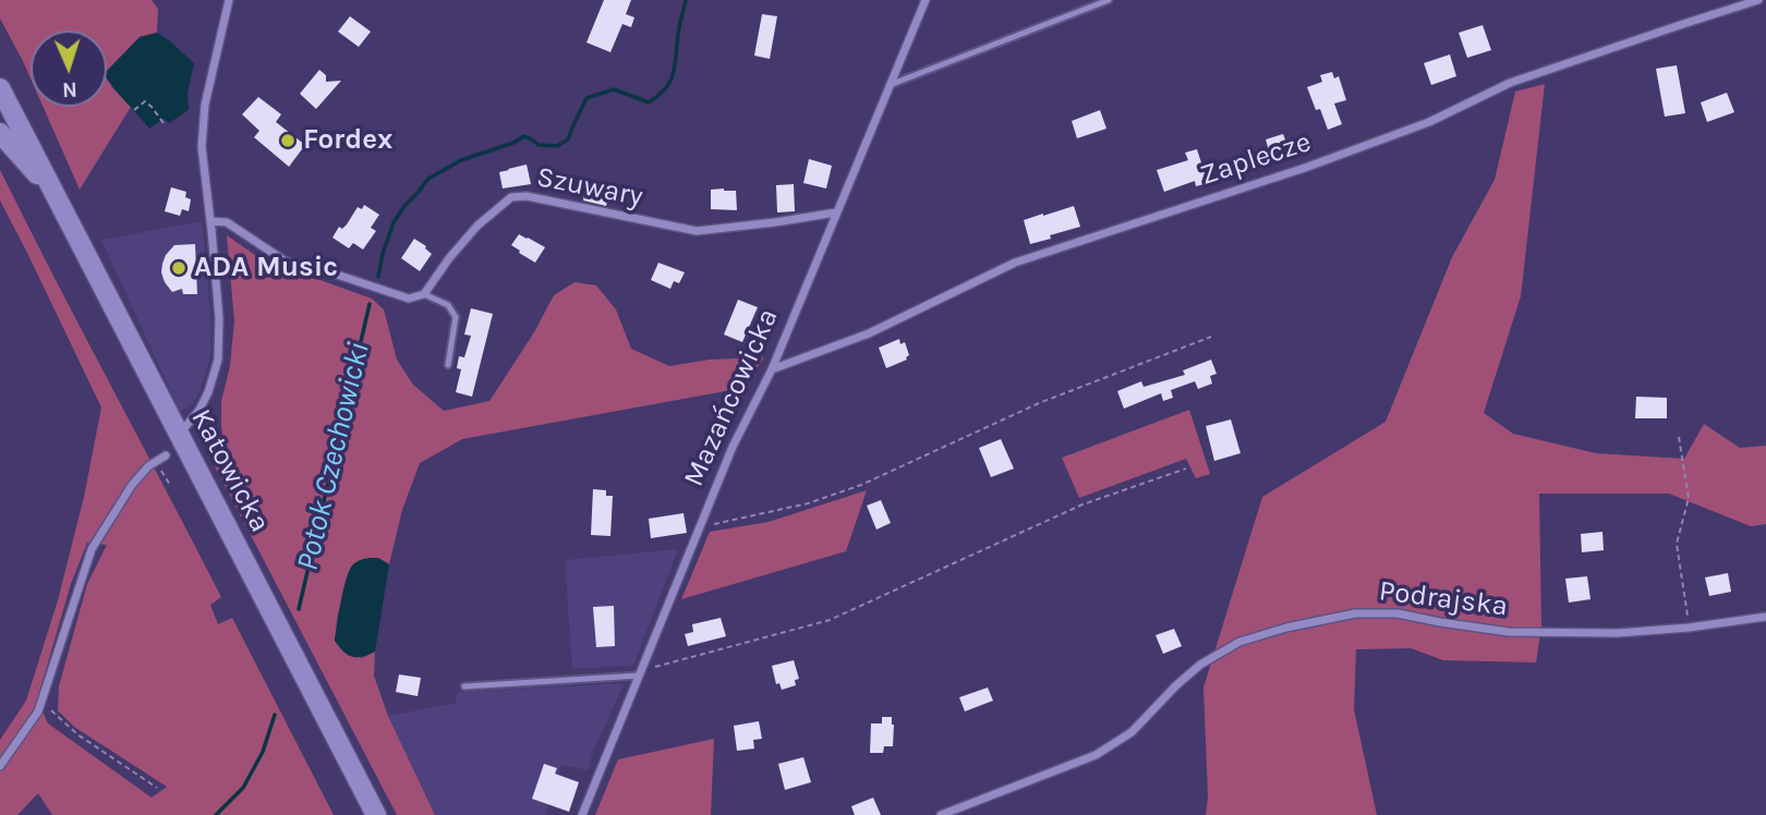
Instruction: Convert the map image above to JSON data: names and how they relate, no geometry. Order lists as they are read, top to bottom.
{
  "streets": {
    "main road": ["Katowicka"],
    "street": [
      "Zaplecze",
      "Szuwary",
      "Mazańcowicka",
      "Podrajska"
    ]
  },
  "crossings": [
    ["Zaplecze", "Mazańcowicka"],
    ["Szuwary", "Mazańcowicka"]
  ],
  "water": ["Potok Czechowicki"],
  "places": ["Fordex", "ADA Music"],
  "north": "bottom"
}
